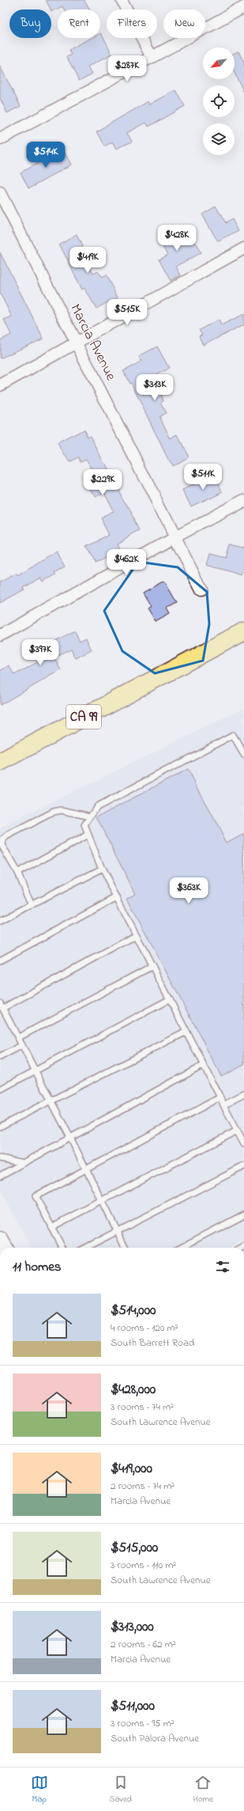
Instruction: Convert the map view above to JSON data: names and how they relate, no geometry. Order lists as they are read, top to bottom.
{
  "streets": {
    "highway": ["CA 99"],
    "street": ["Marcia Avenue"]
  },
  "north": "bottom left",
  "page": {
    "chip": [
      "Buy",
      "Rent",
      "Filters",
      "New"
    ],
    "price": [
      "$287K",
      "$514K",
      "$428K",
      "$419K",
      "$515K",
      "$313K",
      "$511K",
      "$229K",
      "$462K",
      "$397K",
      "$363K"
    ],
    "heading": "11 homes",
    "list": [
      {
        "name": "$514,000",
        "note": "4 rooms · 120 m² · South Barrett Road"
      },
      {
        "name": "$428,000",
        "note": "3 rooms · 74 m² · South Lawrence Avenue"
      },
      {
        "name": "$419,000",
        "note": "2 rooms · 74 m² · Marcia Avenue"
      },
      {
        "name": "$515,000",
        "note": "3 rooms · 110 m² · South Lawrence Avenue"
      },
      {
        "name": "$313,000",
        "note": "2 rooms · 62 m² · Marcia Avenue"
      },
      {
        "name": "$511,000",
        "note": "3 rooms · 95 m² · South Palora Avenue"
      }
    ],
    "tabs": ["Map", "Saved", "Home"]
  }
}
